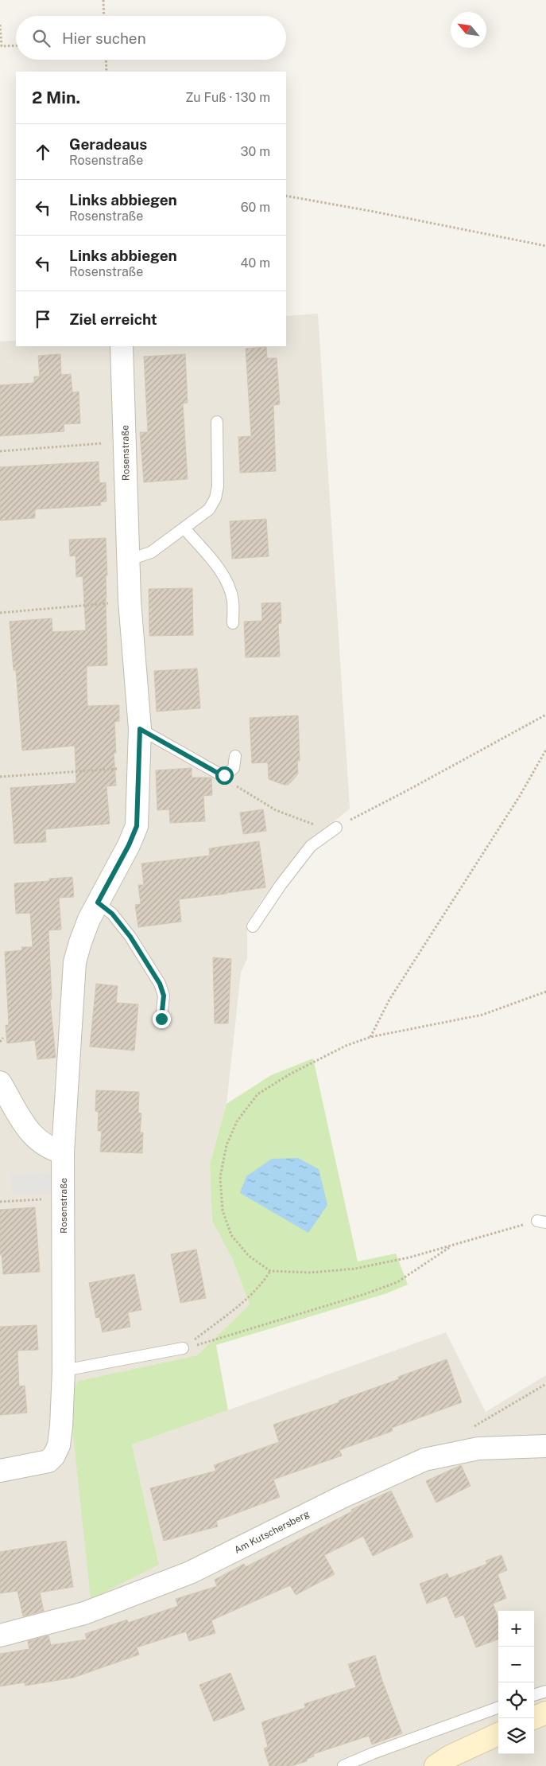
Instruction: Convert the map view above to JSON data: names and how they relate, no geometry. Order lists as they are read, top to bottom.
{
  "streets": {
    "street": ["Rosenstraße", "Am Kutschersberg"]
  },
  "north": "top left",
  "page": {
    "search": "Hier suchen",
    "heading": ["2 Min.", "Zu Fuß · 130 m"],
    "list": [
      ["Geradeaus", "Rosenstraße", "30 m"],
      ["Links abbiegen", "Rosenstraße", "60 m"],
      ["Links abbiegen", "Rosenstraße", "40 m"],
      "Ziel erreicht"
    ],
    "map_buttons": ["+", "−"]
  }
}
